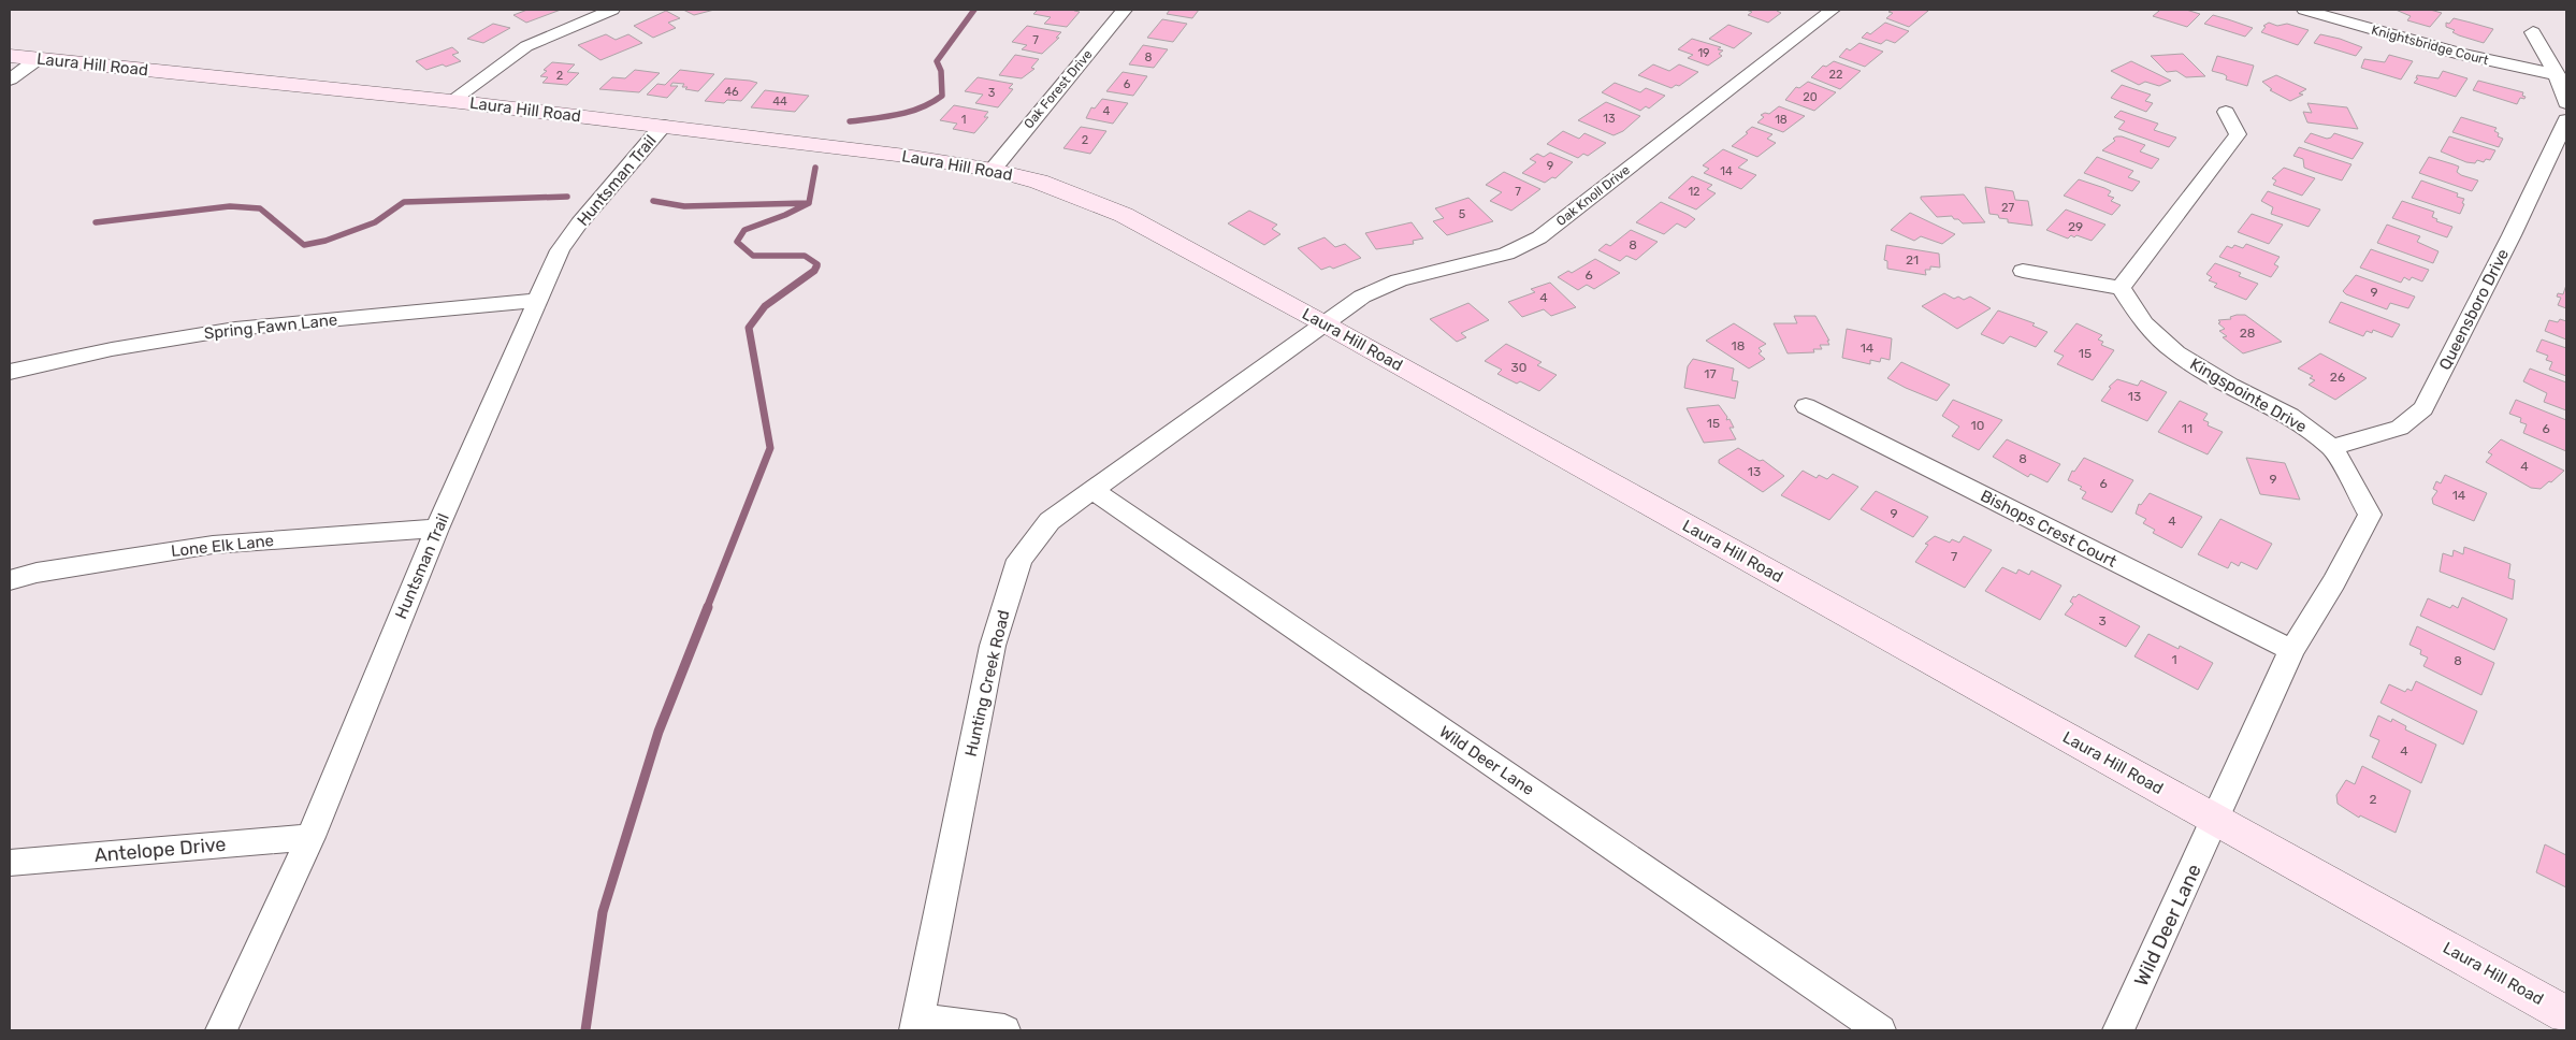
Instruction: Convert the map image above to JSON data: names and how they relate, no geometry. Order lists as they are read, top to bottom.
{
  "streets": {
    "main road": ["Laura Hill Road"],
    "street": [
      "Knightsbridge Court",
      "Oak Forest Drive",
      "Huntsman Trail",
      "Oak Knoll Drive",
      "Queensboro Drive",
      "Spring Fawn Lane",
      "Kingspointe Drive",
      "Bishops Crest Court",
      "Lone Elk Lane",
      "Hunting Creek Road",
      "Wild Deer Lane",
      "Antelope Drive"
    ]
  },
  "crossings": [
    ["Laura Hill Road", "Oak Forest Drive"],
    ["Laura Hill Road", "Huntsman Trail"],
    ["Laura Hill Road", "Oak Knoll Drive"],
    ["Laura Hill Road", "Kingspointe Drive"],
    ["Laura Hill Road", "Hunting Creek Road"],
    ["Laura Hill Road", "Wild Deer Lane"],
    ["Huntsman Trail", "Spring Fawn Lane"],
    ["Huntsman Trail", "Lone Elk Lane"],
    ["Huntsman Trail", "Antelope Drive"],
    ["Oak Knoll Drive", "Hunting Creek Road"],
    ["Queensboro Drive", "Kingspointe Drive"],
    ["Kingspointe Drive", "Bishops Crest Court"],
    ["Kingspointe Drive", "Wild Deer Lane"],
    ["Hunting Creek Road", "Wild Deer Lane"]
  ],
  "house_numbers": [
    "7",
    "19",
    "8",
    "22",
    "2",
    "6",
    "46",
    "3",
    "20",
    "44",
    "4",
    "13",
    "1",
    "18",
    "2",
    "9",
    "14",
    "7",
    "12",
    "27",
    "5",
    "29",
    "8",
    "21",
    "6",
    "9",
    "4",
    "28",
    "18",
    "14",
    "15",
    "30",
    "17",
    "26",
    "13",
    "15",
    "10",
    "11",
    "6",
    "8",
    "4",
    "13",
    "9",
    "6",
    "14",
    "9",
    "4",
    "7",
    "3",
    "1",
    "8",
    "4",
    "2"
  ]
}
